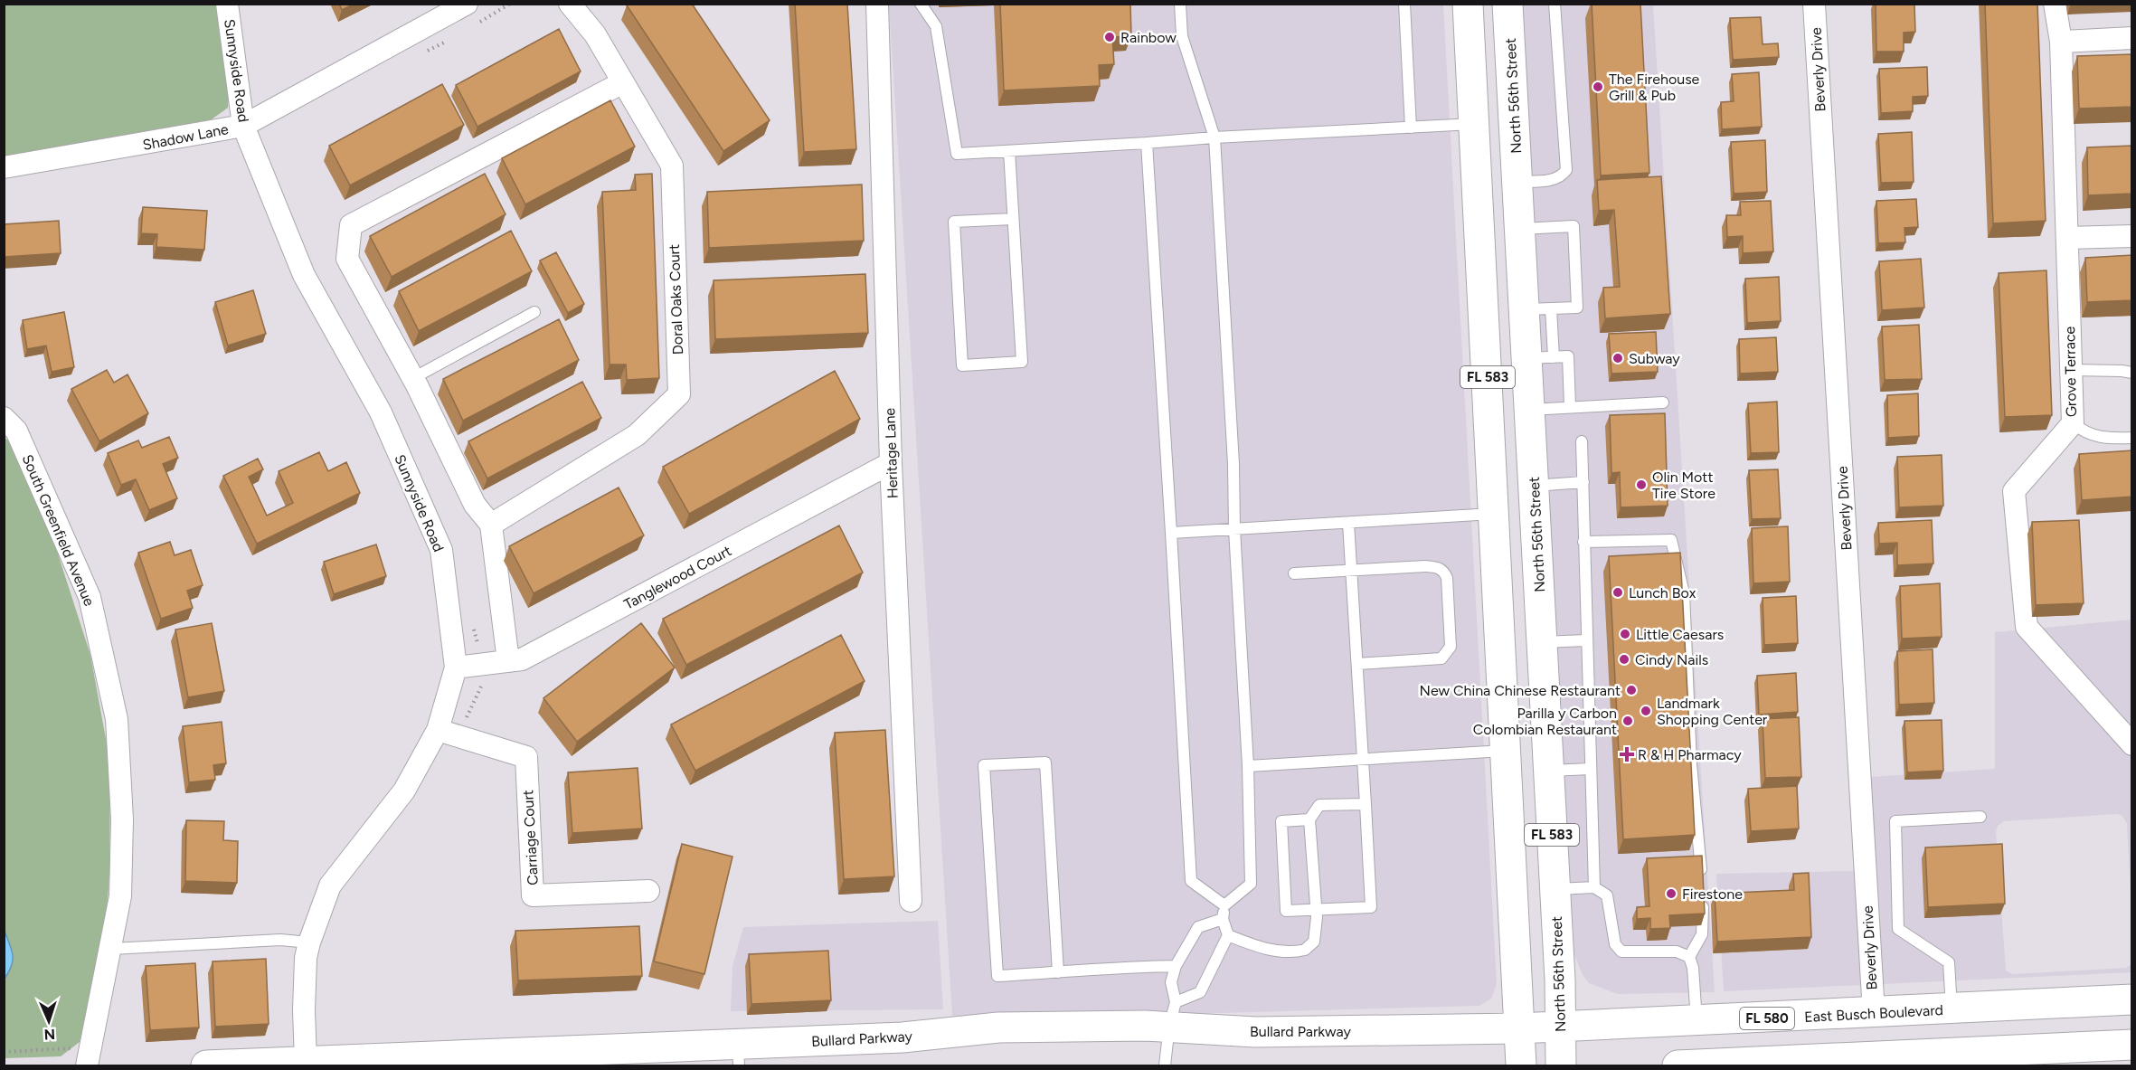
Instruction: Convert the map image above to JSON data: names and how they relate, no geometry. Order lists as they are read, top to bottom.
{
  "streets": {
    "main road": [
      "North 56th Street",
      "FL 583",
      "East Busch Boulevard",
      "FL 580",
      "Bullard Parkway"
    ],
    "street": [
      "Beverly Drive",
      "Sunnyside Road",
      "Shadow Lane",
      "Doral Oaks Court",
      "Grove Terrace",
      "Heritage Lane",
      "South Greenfield Avenue",
      "Tanglewood Court",
      "Carriage Court"
    ]
  },
  "crossings": [
    ["Beverly Drive", "East Busch Boulevard"],
    ["Sunnyside Road", "Shadow Lane"],
    ["Sunnyside Road", "Tanglewood Court"],
    ["Sunnyside Road", "Carriage Court"],
    ["Sunnyside Road", "Bullard Parkway"],
    ["North 56th Street", "East Busch Boulevard"],
    ["FL 583", "East Busch Boulevard"],
    ["FL 583", "Bullard Parkway"],
    ["Heritage Lane", "Tanglewood Court"],
    ["East Busch Boulevard", "Bullard Parkway"]
  ],
  "places": {
    "other": [
      "Rainbow",
      "The Firehouse Grill & Pub",
      "Subway",
      "Olin Mott Tire Store",
      "Lunch Box",
      "Little Caesars",
      "Cindy Nails",
      "New China Chinese Restaurant",
      "Landmark Shopping Center",
      "Parilla y Carbon Colombian Restaurant",
      "Firestone"
    ],
    "health": ["R & H Pharmacy"]
  },
  "north": "bottom"
}
